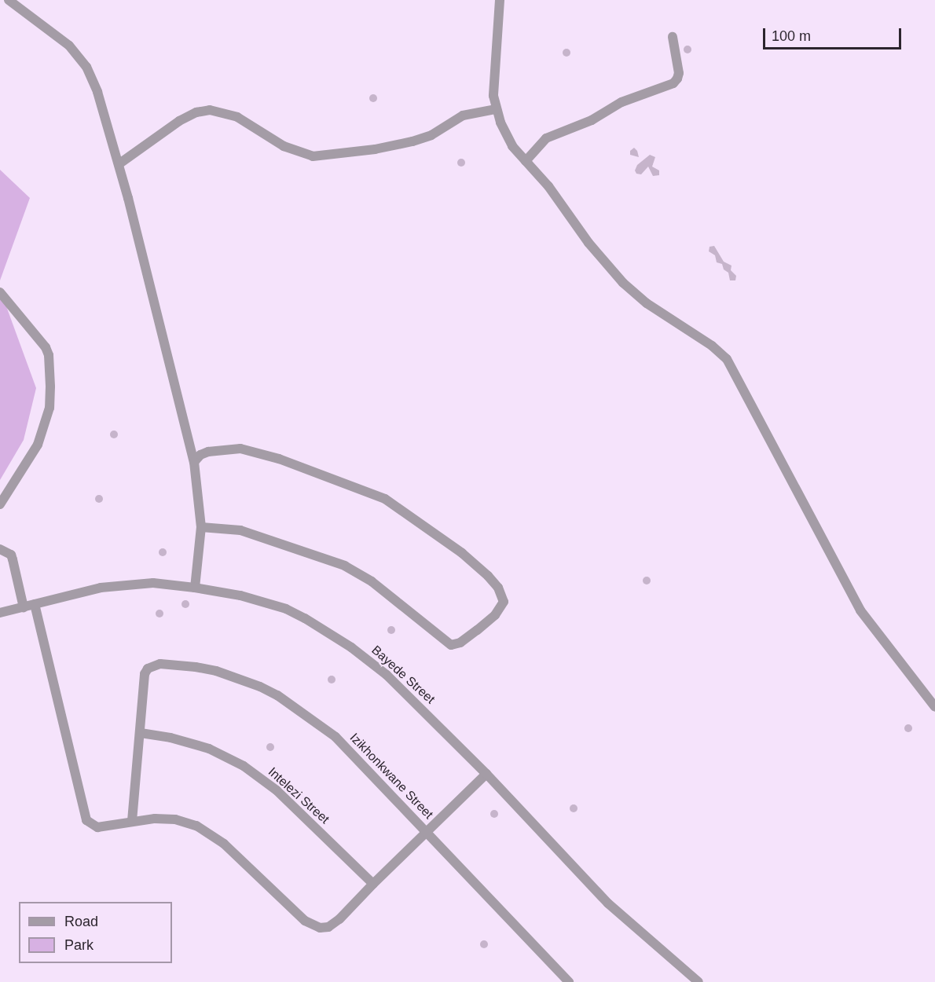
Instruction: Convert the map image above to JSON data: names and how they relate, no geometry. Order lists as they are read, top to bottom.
{
  "streets": {
    "street": ["Bayede Street", "Izikhonkwane Street", "Intelezi Street"]
  },
  "crossings": [
    ["Izikhonkwane Street", "Intelezi Street"]
  ],
  "legend": ["Road", "Park"],
  "scale_bar": "100 m"
}
